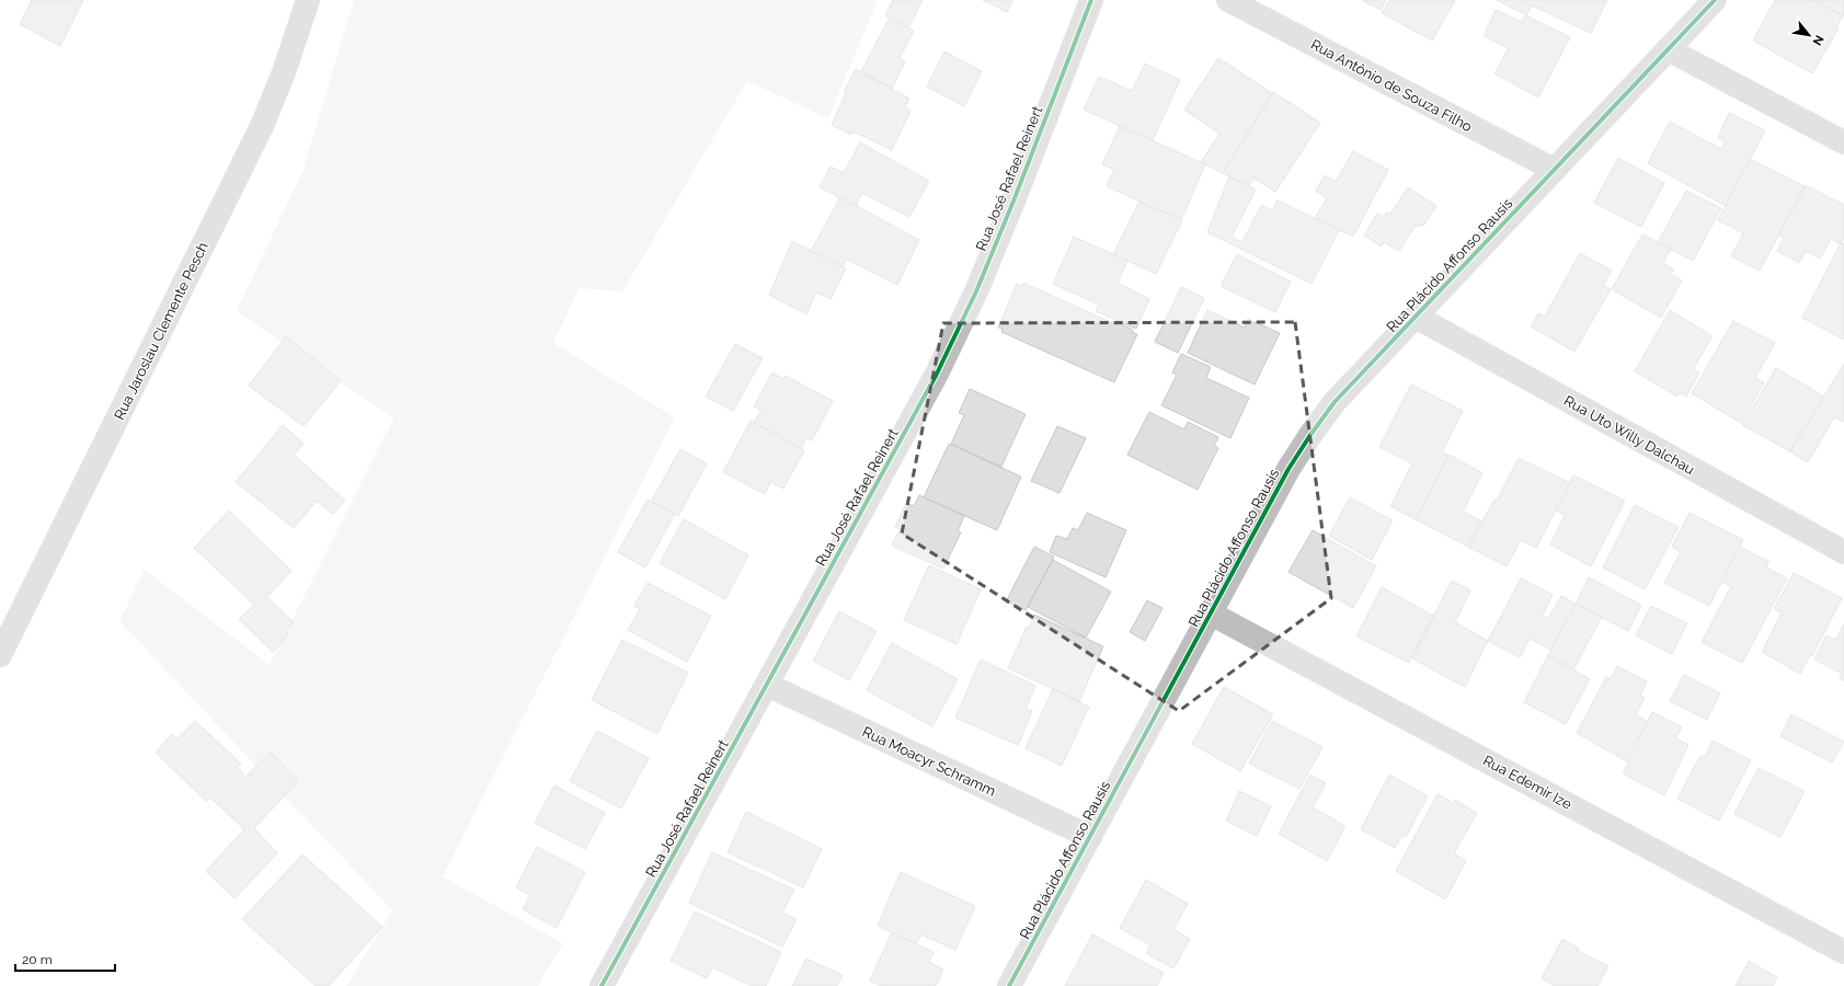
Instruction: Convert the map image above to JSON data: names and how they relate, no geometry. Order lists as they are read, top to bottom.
{
  "streets": {
    "street": [
      "Rua Antônio de Souza Filho",
      "Rua José Rafael Reinert",
      "Rua Plácido Affonso Rausis",
      "Rua Jaroslau Clemente Pesch",
      "Rua Uto Willy Dalchau",
      "Rua Moacyr Schramm",
      "Rua Edemir Ize"
    ]
  },
  "crossings": [
    ["Rua Antônio de Souza Filho", "Rua Plácido Affonso Rausis"],
    ["Rua José Rafael Reinert", "Rua Moacyr Schramm"],
    ["Rua Plácido Affonso Rausis", "Rua Uto Willy Dalchau"],
    ["Rua Plácido Affonso Rausis", "Rua Moacyr Schramm"],
    ["Rua Plácido Affonso Rausis", "Rua Edemir Ize"]
  ],
  "scale_bar": "20 m",
  "north": "bottom right"
}
